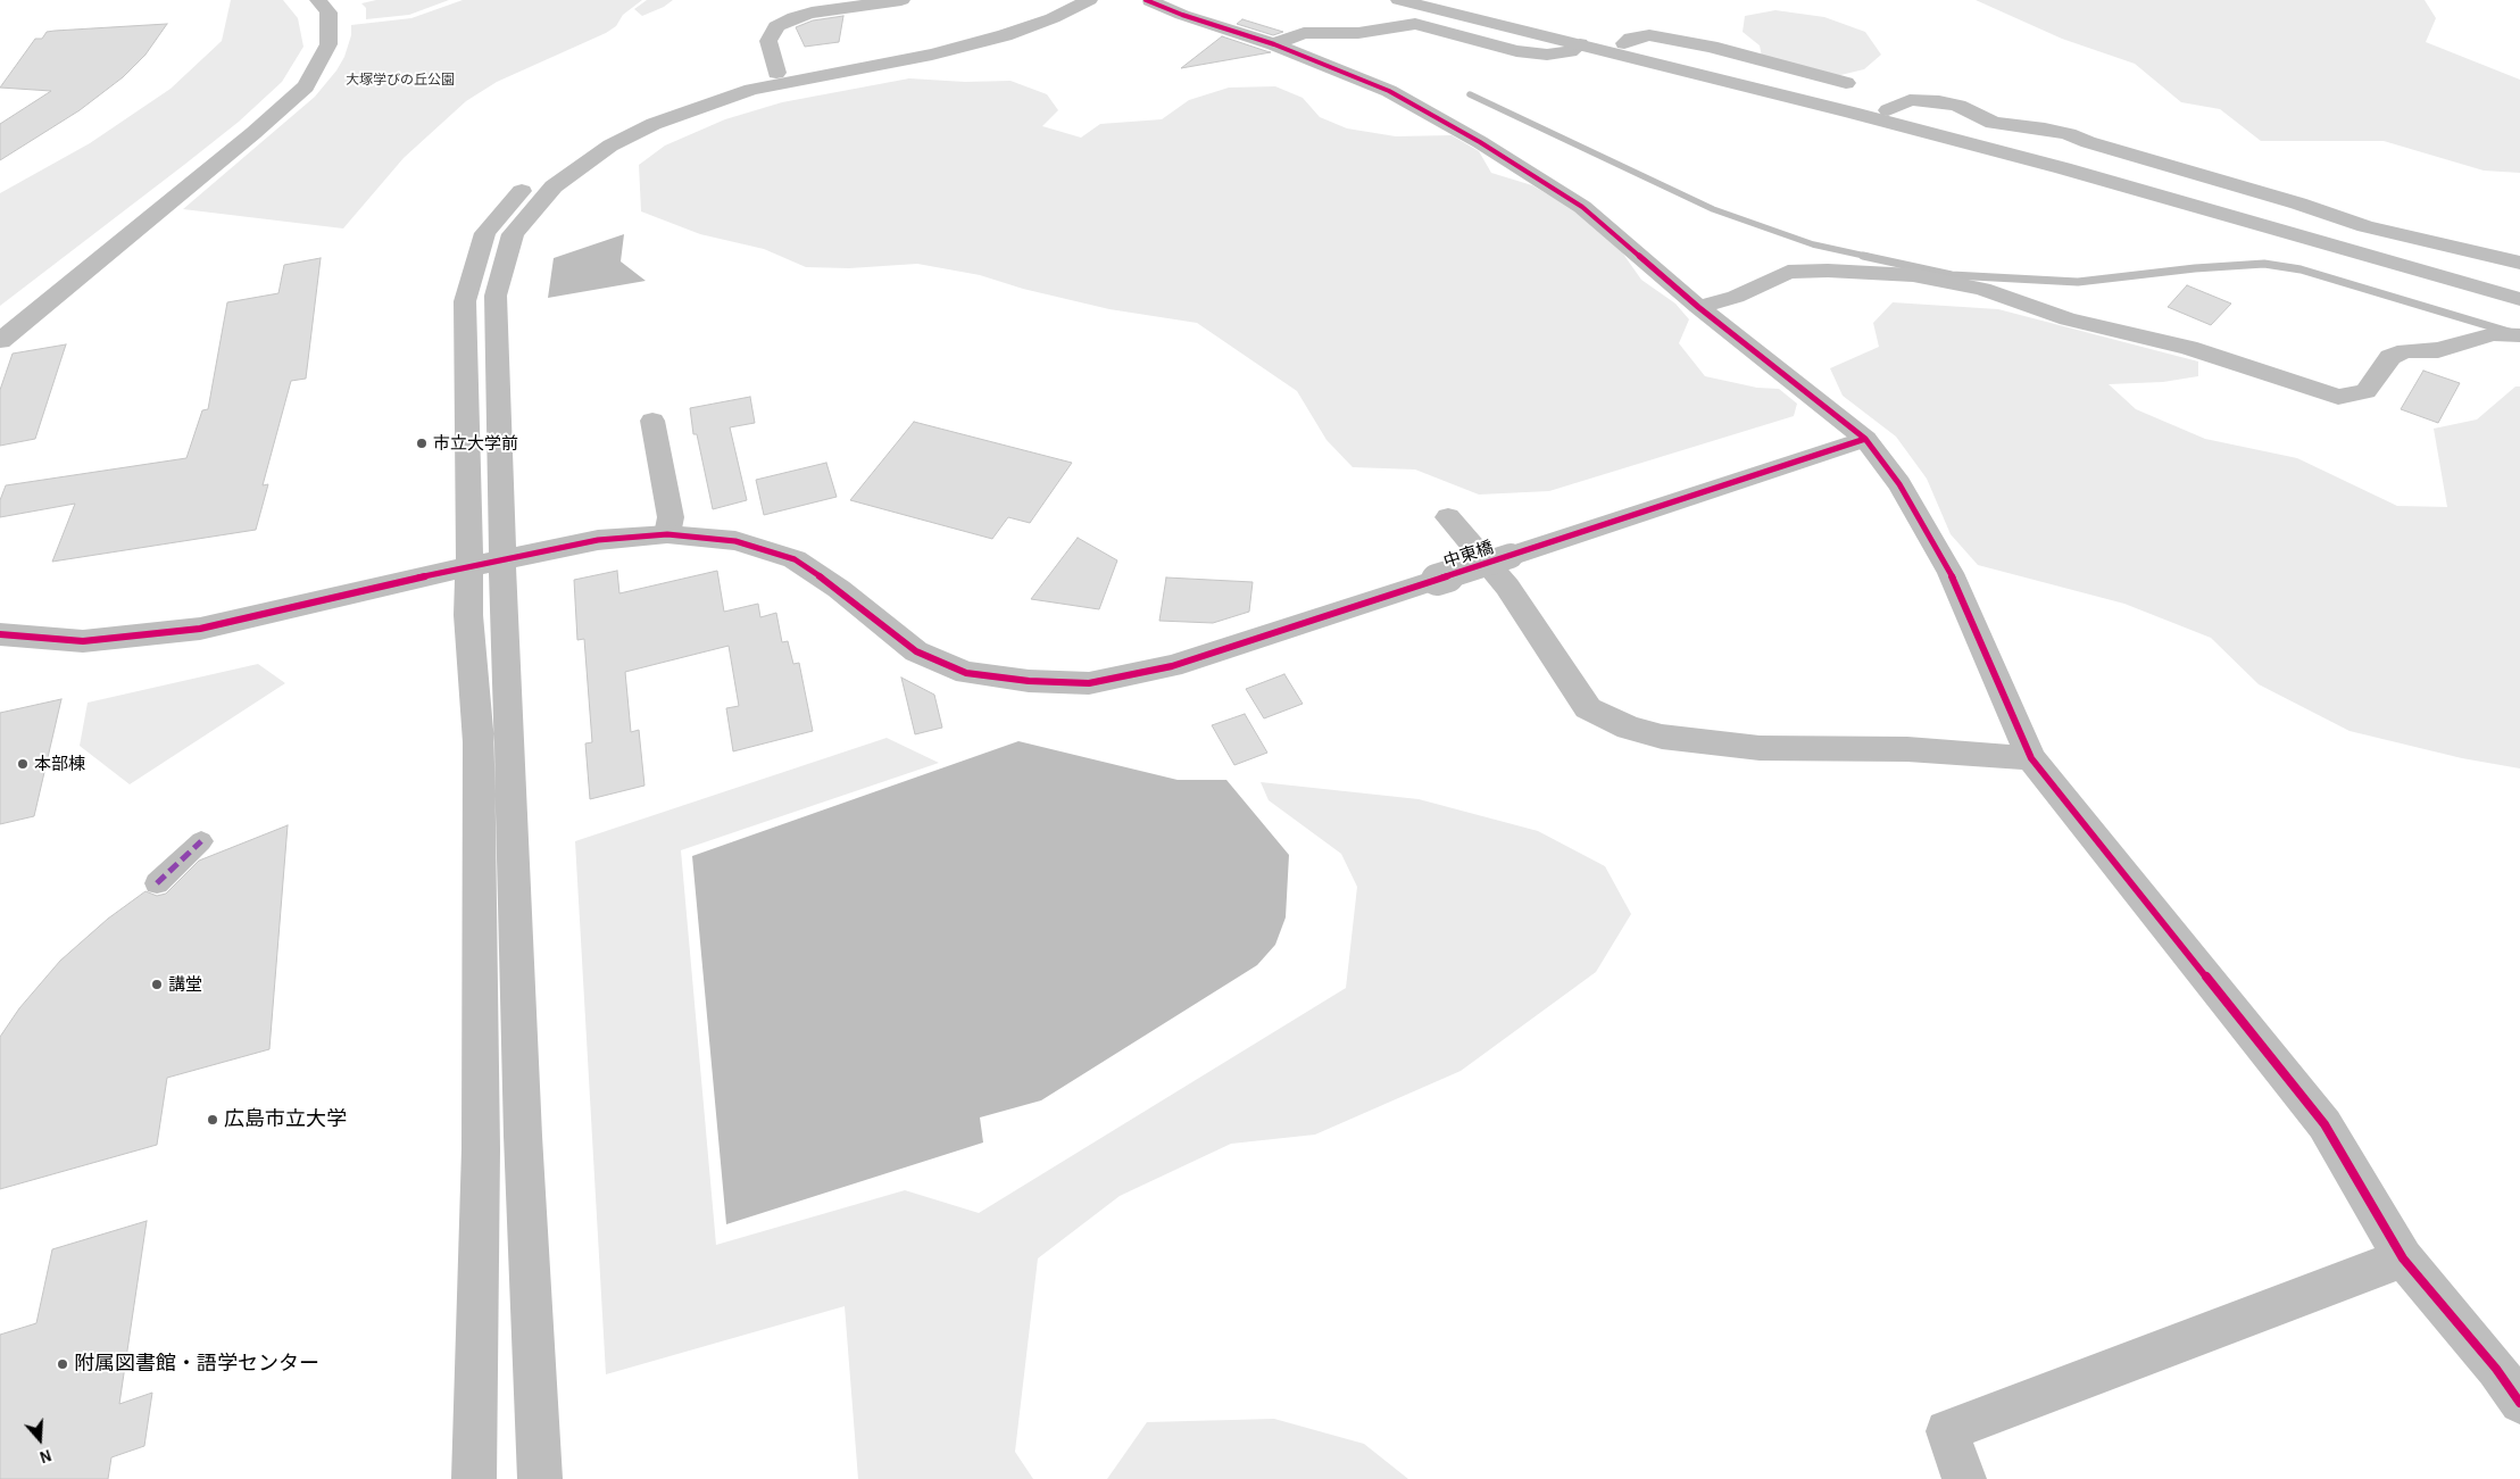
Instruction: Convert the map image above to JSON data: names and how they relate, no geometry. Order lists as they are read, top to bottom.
{
  "streets": {
    "street": ["中東橋"]
  },
  "parks": ["大塚学びの丘公園"],
  "places": [
    "市立大学前",
    "本部棟",
    "講堂",
    "広島市立大学",
    "附属図書館・語学センター"
  ],
  "north": "bottom"
}
